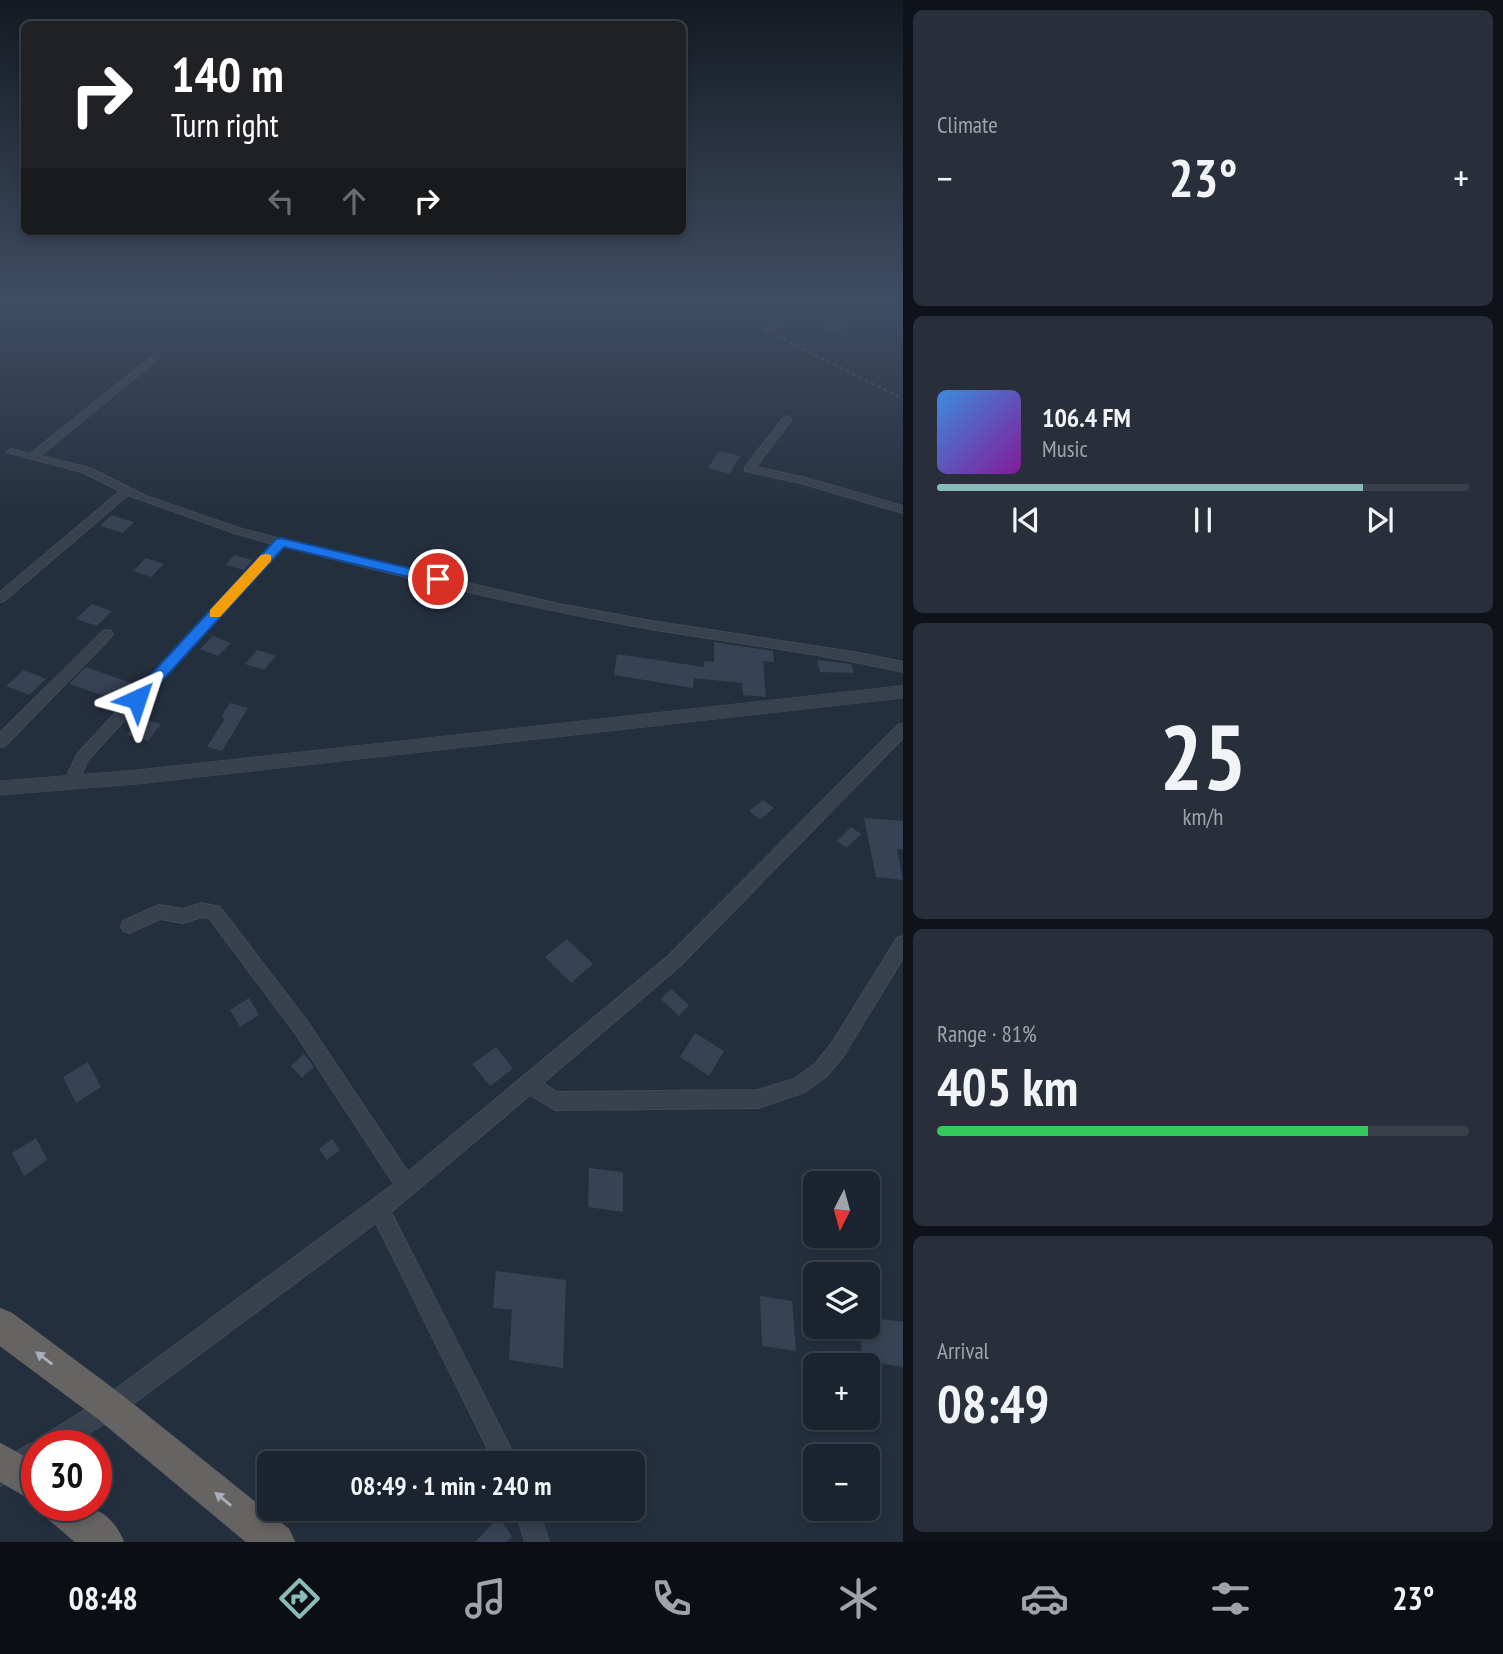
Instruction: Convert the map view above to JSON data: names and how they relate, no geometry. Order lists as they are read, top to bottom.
{
  "north": "bottom",
  "page": {
    "tile": [
      "Climate",
      ["25", "km/h"],
      ["Range · 81%", "405 km"],
      ["Arrival", "08:49"]
    ],
    "turn": ["140 m", "Turn right"],
    "heat": ["−", "23°", "+"],
    "song": ["106.4 FM", "Music"],
    "map_buttons": ["+", "−"],
    "limit": "30",
    "trip": "08:49 · 1 min · 240 m",
    "tabs": ["08:48", "23°"]
  }
}
